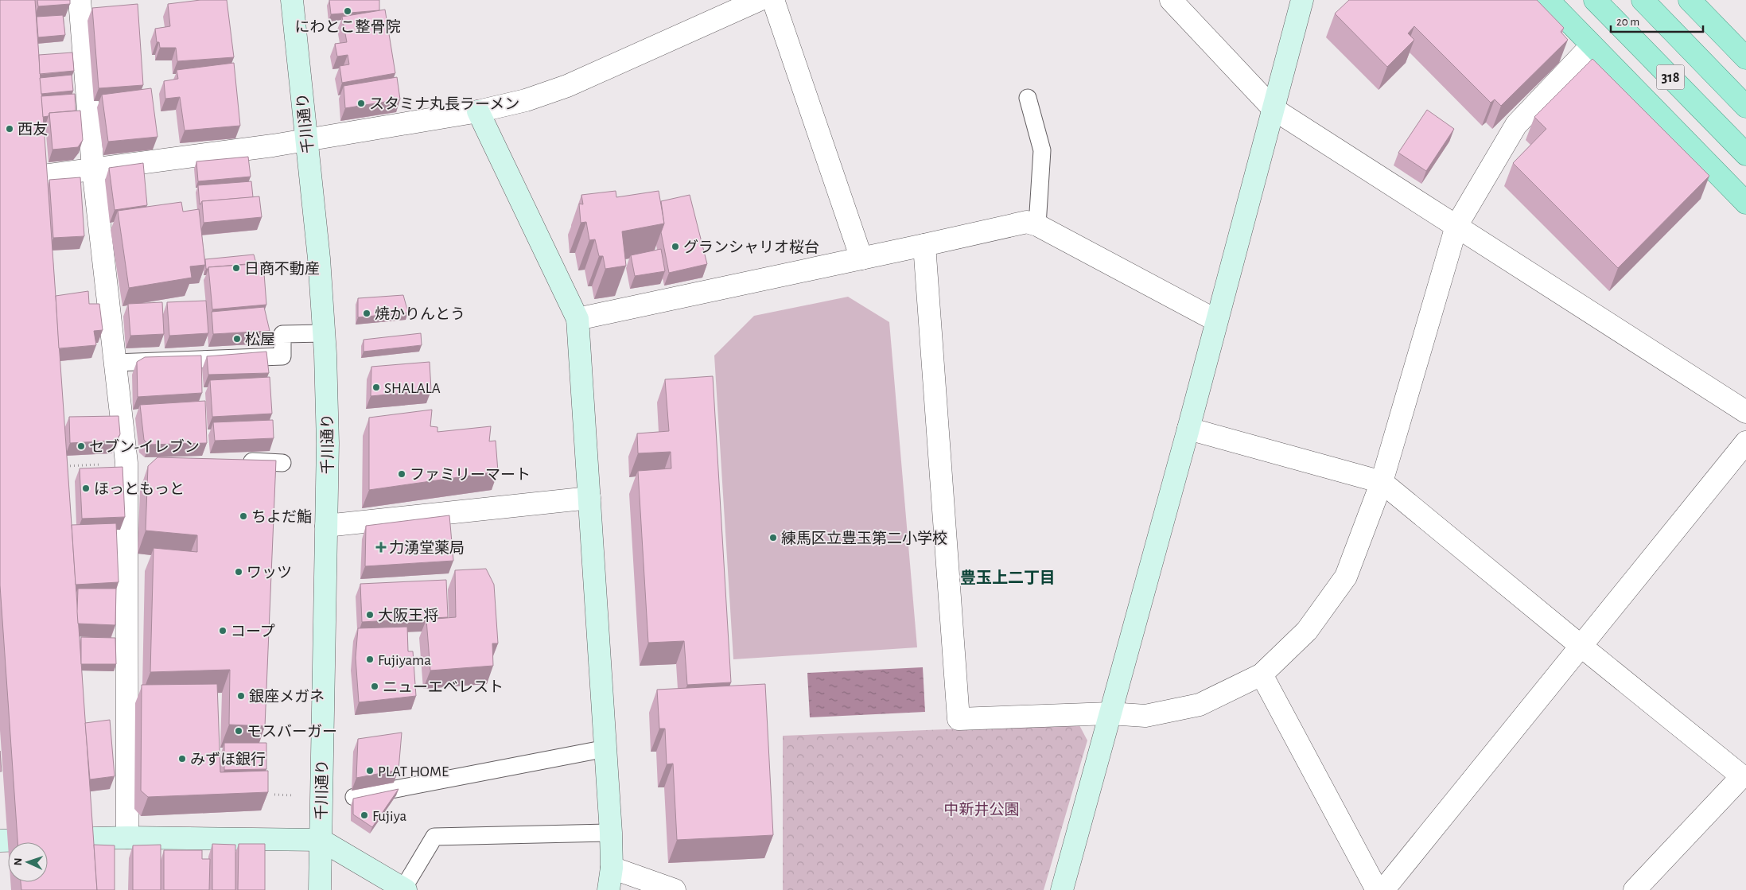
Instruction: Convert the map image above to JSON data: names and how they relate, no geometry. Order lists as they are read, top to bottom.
{
  "streets": {
    "main road": ["318"],
    "street": ["千川通り"]
  },
  "districts": ["豊玉上二丁目"],
  "parks": ["中新井公園"],
  "places": {
    "other": [
      "にわとこ整骨院",
      "スタミナ丸長ラーメン",
      "西友",
      "グランシャリオ桜台",
      "日商不動産",
      "焼かりんとう",
      "松屋",
      "SHALALA",
      "セブン-イレブン",
      "ファミリーマート",
      "ほっともっと",
      "ちよだ鮨",
      "練馬区立豊玉第二小学校",
      "ワッツ",
      "大阪王将",
      "コープ",
      "Fujiyama",
      "ニューエベレスト",
      "銀座メガネ",
      "モスバーガー",
      "みずほ銀行",
      "PLAT HOME",
      "Fujiya"
    ],
    "health": ["力湧堂薬局"]
  },
  "scale_bar": "20 m",
  "north": "left"
}
